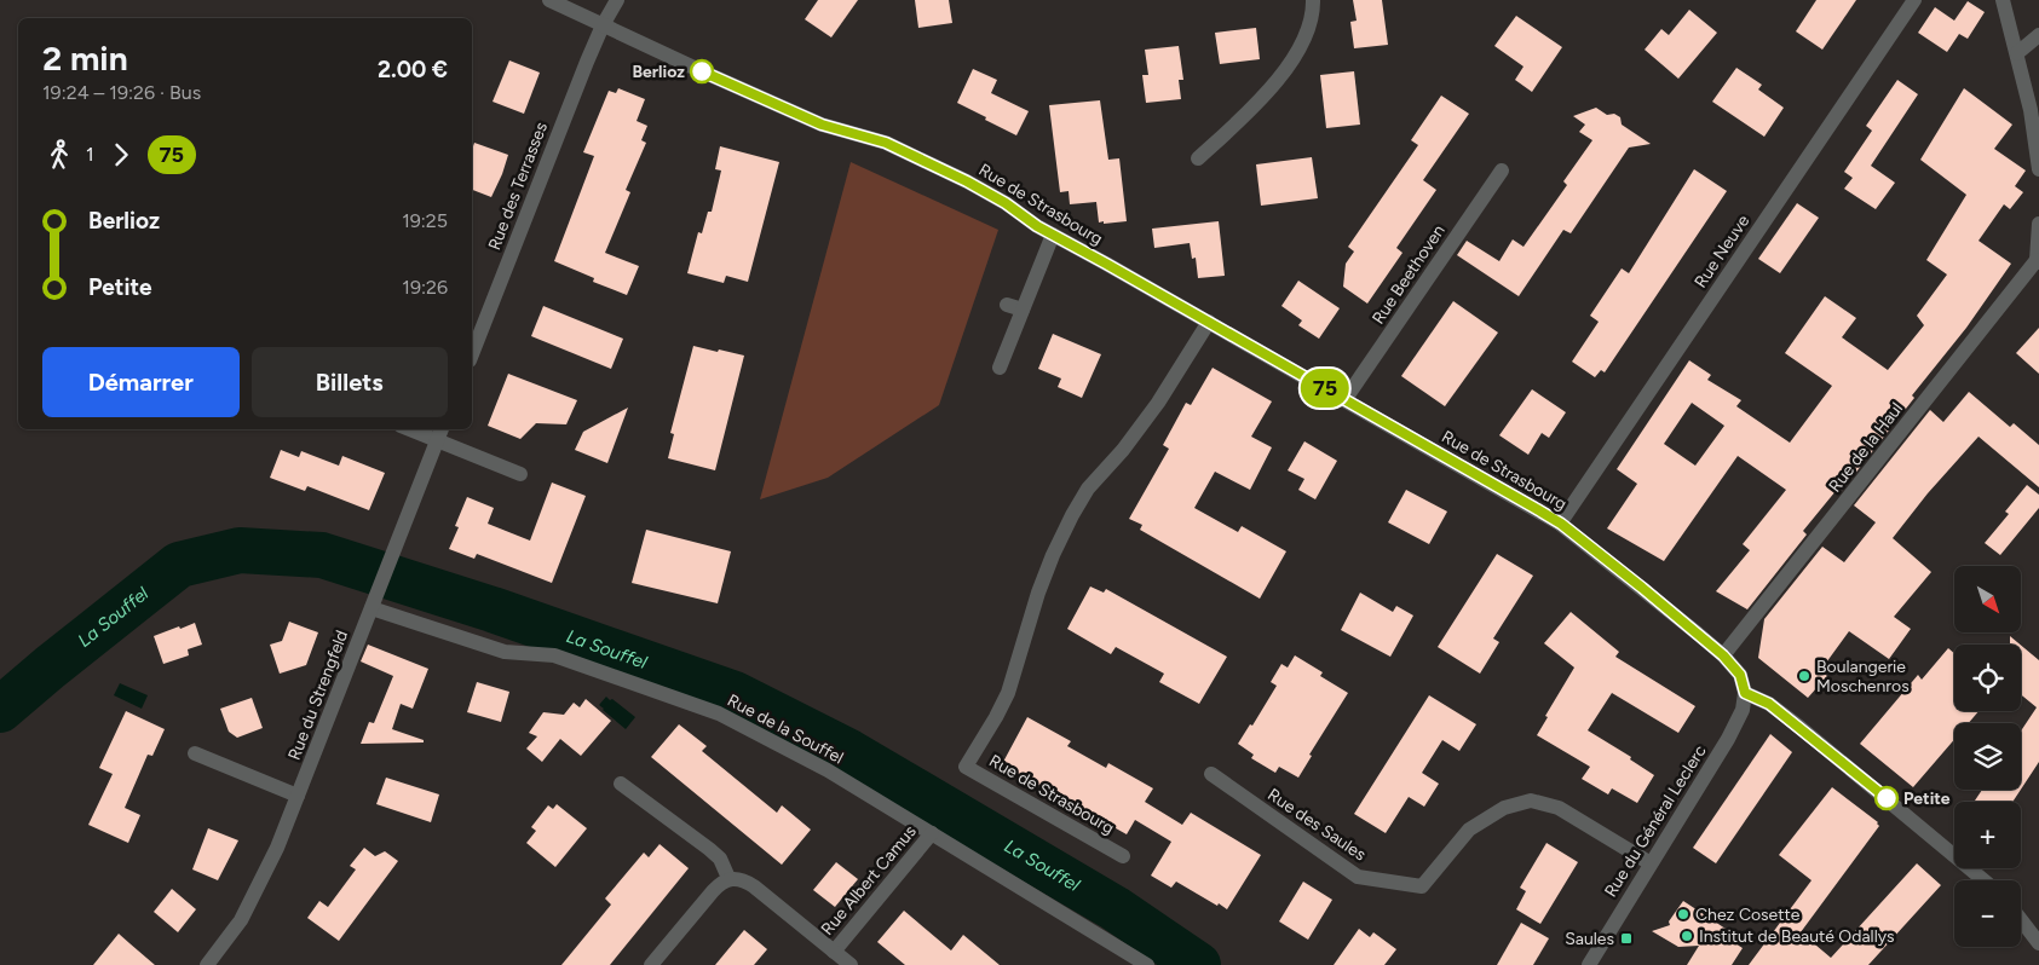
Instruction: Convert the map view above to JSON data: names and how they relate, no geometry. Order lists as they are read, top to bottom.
{
  "streets": {
    "street": [
      "Rue des Terrasses",
      "Rue de Strasbourg",
      "Rue Neuve",
      "Rue Beethoven",
      "Rue de la Haul",
      "Rue du Strengfeld",
      "Rue de la Souffel",
      "Rue du Général Leclerc",
      "Rue des Saules",
      "Rue Albert Camus"
    ]
  },
  "crossings": [
    ["Rue des Terrasses", "Rue de Strasbourg"],
    ["Rue de Strasbourg", "Rue Neuve"],
    ["Rue de Strasbourg", "Rue Beethoven"],
    ["Rue de Strasbourg", "Rue de la Haul"],
    ["Rue de Strasbourg", "Rue du Général Leclerc"],
    ["Rue du Strengfeld", "Rue de la Souffel"],
    ["Rue de la Souffel", "Rue Albert Camus"],
    ["Rue du Général Leclerc", "Rue des Saules"]
  ],
  "water": ["La Souffel"],
  "places": {
    "other": [
      "Berlioz",
      "Boulangerie Moschenros",
      "Petite",
      "Chez Cosette",
      "Institut de Beauté Odallys"
    ],
    "transit": ["Saules"]
  },
  "lines": ["bus line 75"],
  "north": "bottom right",
  "page": {
    "on_map": "75",
    "heading": ["2 min", "19:24 – 19:26 · Bus", "2.00 €"],
    "legs": ["1", "75"],
    "list": [
      {
        "name": "Berlioz",
        "value": "19:25"
      },
      {
        "name": "Petite",
        "value": "19:26"
      }
    ],
    "buttons": ["Démarrer", "Billets"],
    "map_buttons": ["+", "−"]
  }
}
